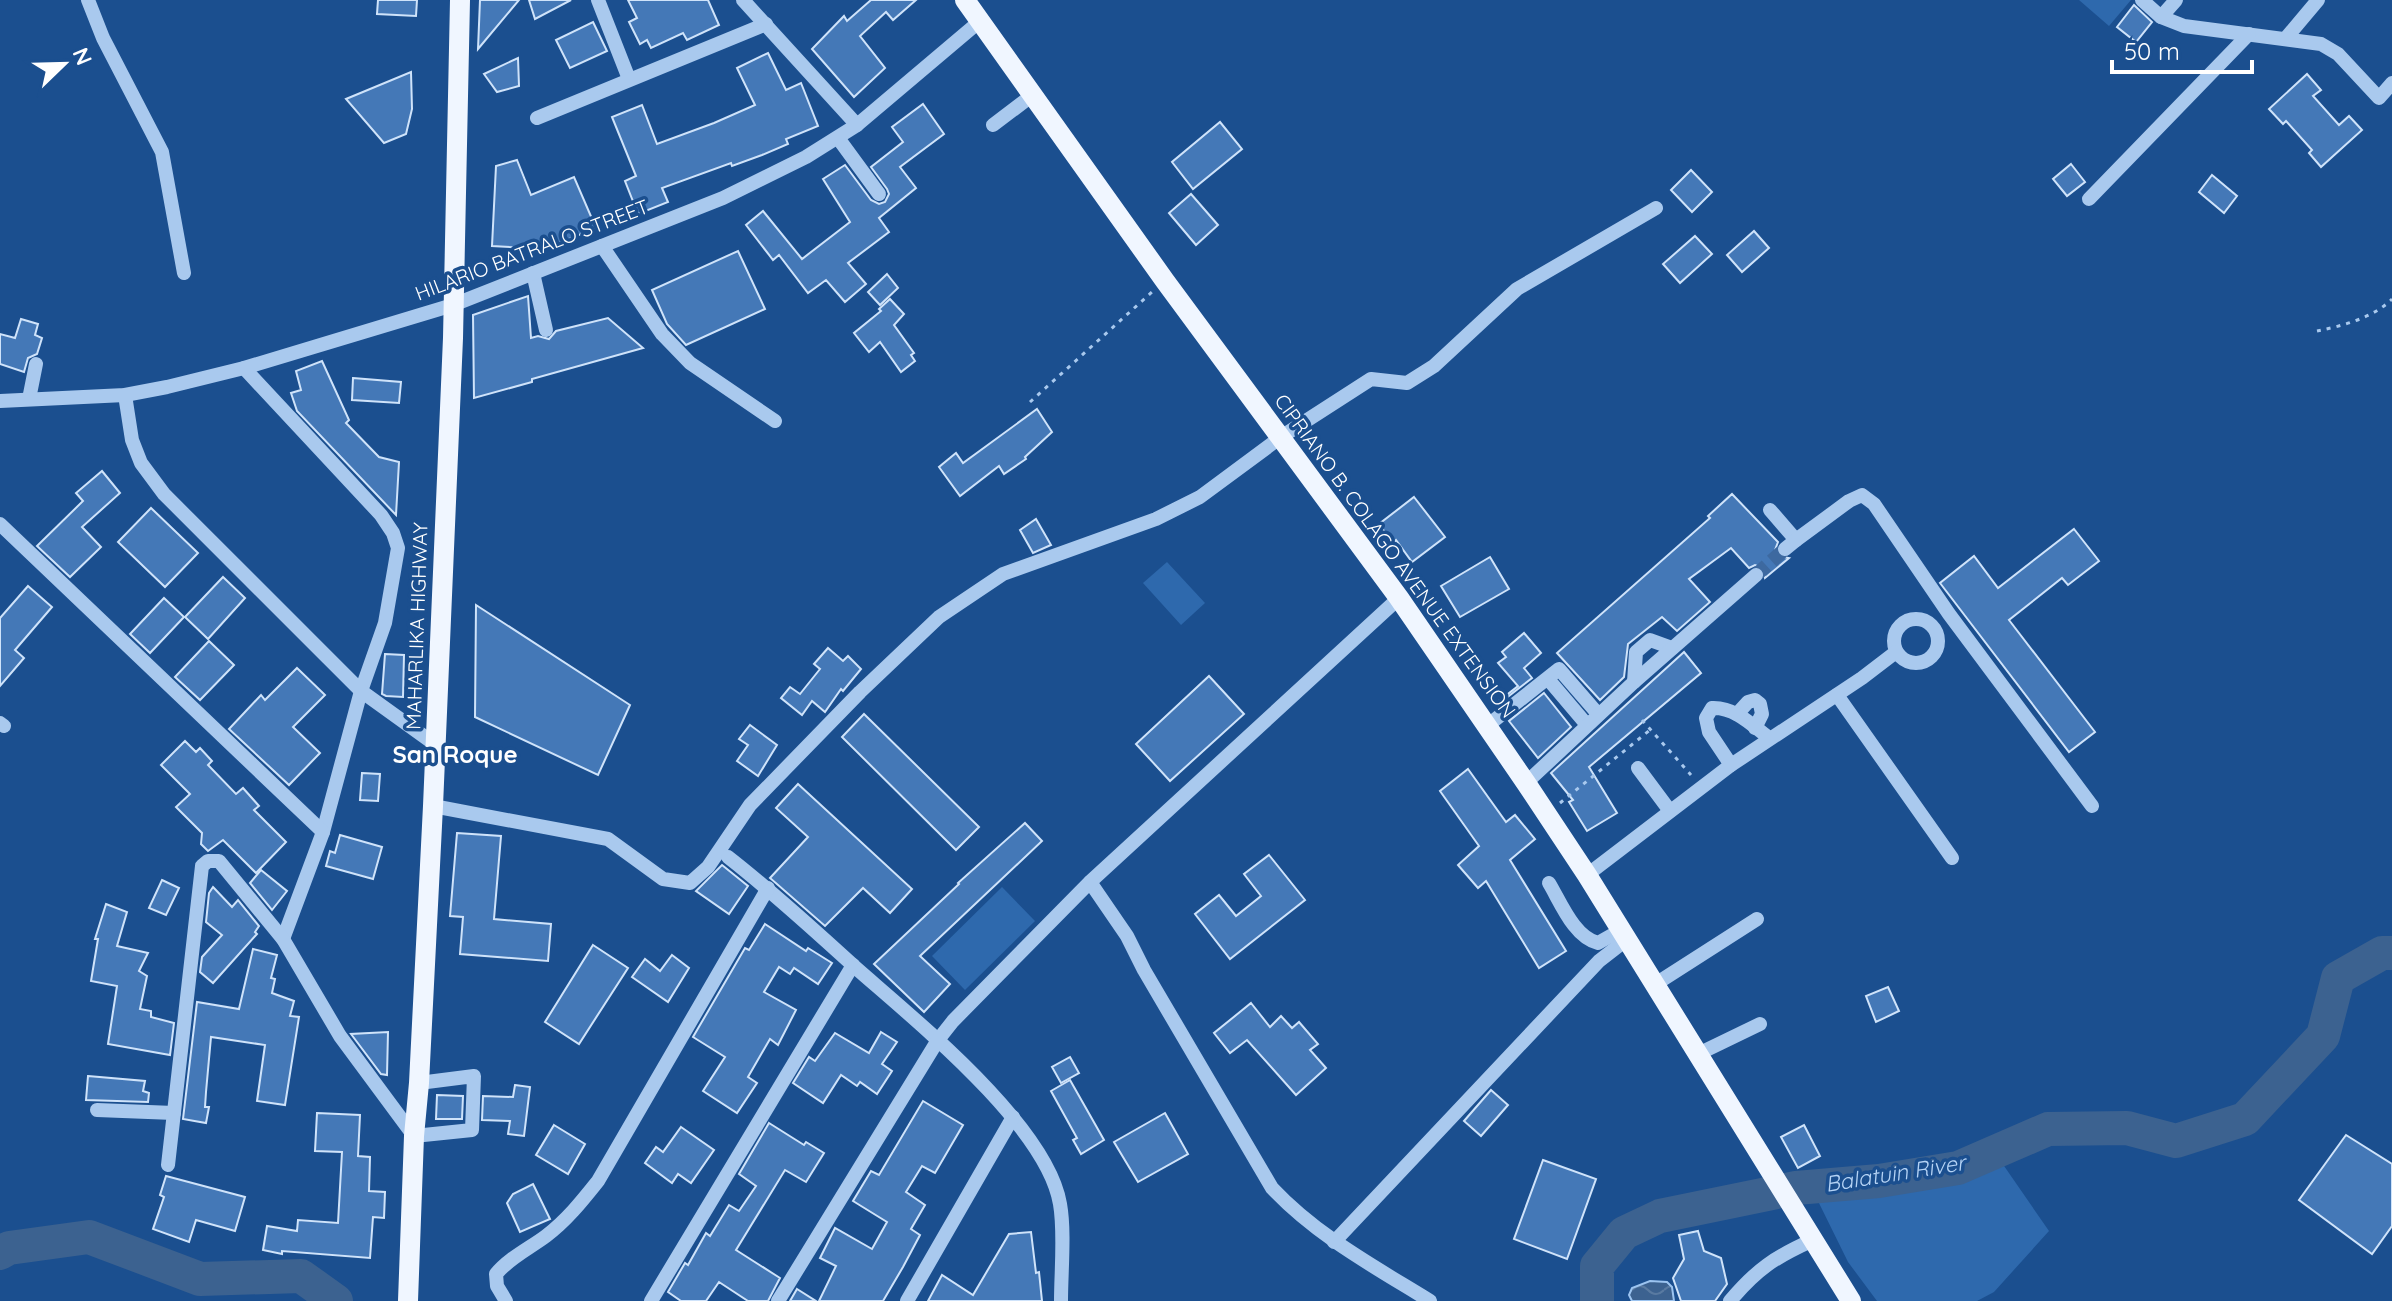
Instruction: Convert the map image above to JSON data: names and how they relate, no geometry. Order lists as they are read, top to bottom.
{
  "streets": {
    "main road": ["CIPRIANO B. COLAGO AVENUE EXTENSION", "MAHARLIKA HIGHWAY"],
    "street": ["HILARIO BATRALO STREET"]
  },
  "crossings": [
    ["HILARIO BATRALO STREET", "CIPRIANO B. COLAGO AVENUE EXTENSION"],
    ["HILARIO BATRALO STREET", "MAHARLIKA HIGHWAY"]
  ],
  "districts": ["San Roque"],
  "water": ["Balatuin River"],
  "scale_bar": "50 m",
  "north": "top right"
}
